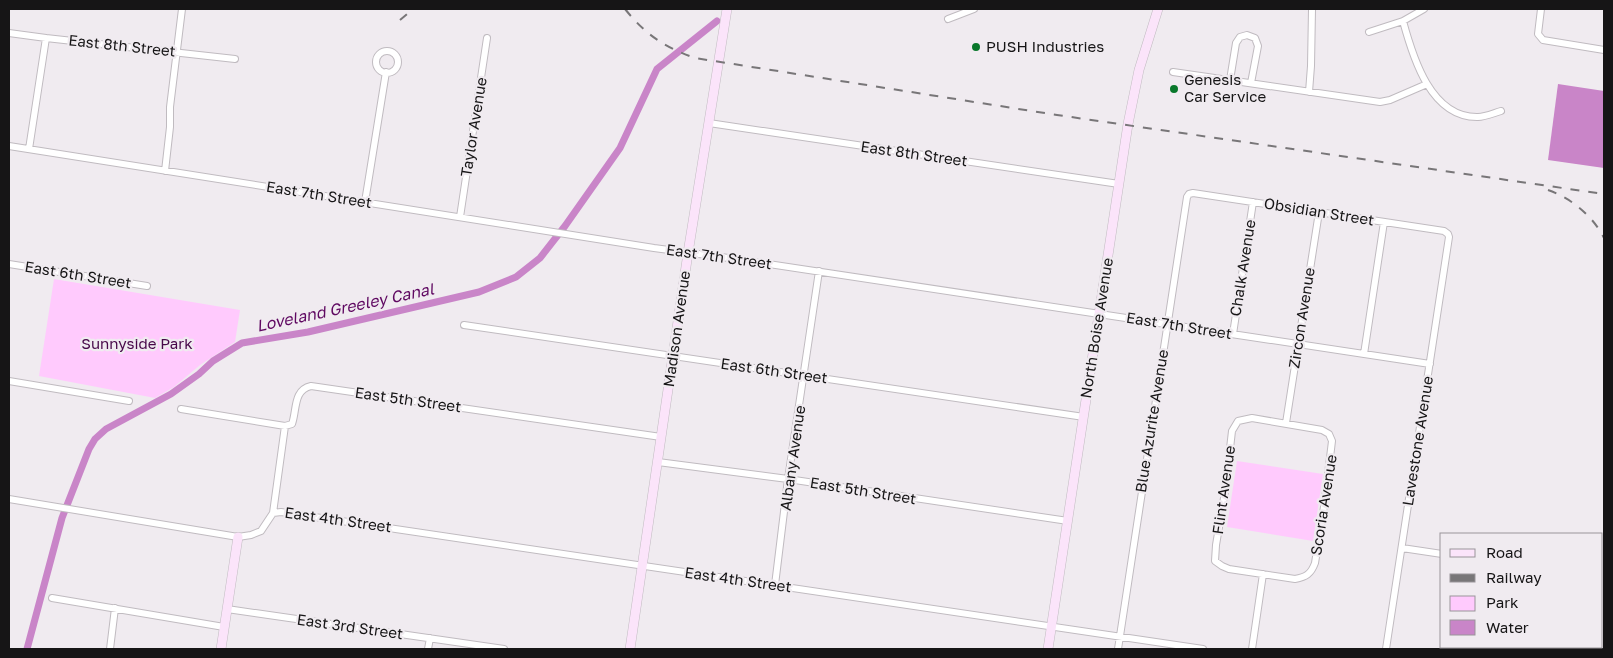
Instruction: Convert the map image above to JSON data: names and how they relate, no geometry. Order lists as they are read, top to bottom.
{
  "streets": {
    "street": [
      "East 8th Street",
      "Taylor Avenue",
      "East 7th Street",
      "Obsidian Street",
      "Chalk Avenue",
      "East 6th Street",
      "Zircon Avenue",
      "North Boise Avenue",
      "Madison Avenue",
      "East 5th Street",
      "Blue Azurite Avenue",
      "Lavestone Avenue",
      "Albany Avenue",
      "Flint Avenue",
      "Scoria Avenue",
      "East 4th Street",
      "East 3rd Street"
    ]
  },
  "crossings": [
    ["East 8th Street", "North Boise Avenue"],
    ["East 8th Street", "Madison Avenue"],
    ["Taylor Avenue", "East 7th Street"],
    ["East 7th Street", "Chalk Avenue"],
    ["East 7th Street", "Zircon Avenue"],
    ["East 7th Street", "North Boise Avenue"],
    ["East 7th Street", "Madison Avenue"],
    ["East 7th Street", "Blue Azurite Avenue"],
    ["East 7th Street", "Lavestone Avenue"],
    ["East 7th Street", "Albany Avenue"],
    ["Obsidian Street", "Chalk Avenue"],
    ["Obsidian Street", "Zircon Avenue"],
    ["Obsidian Street", "Blue Azurite Avenue"],
    ["Obsidian Street", "Lavestone Avenue"],
    ["East 6th Street", "North Boise Avenue"],
    ["East 6th Street", "Madison Avenue"],
    ["East 6th Street", "Albany Avenue"],
    ["Zircon Avenue", "Flint Avenue"],
    ["Zircon Avenue", "Scoria Avenue"],
    ["North Boise Avenue", "East 5th Street"],
    ["North Boise Avenue", "East 4th Street"],
    ["Madison Avenue", "East 5th Street"],
    ["Madison Avenue", "East 4th Street"],
    ["East 5th Street", "Albany Avenue"],
    ["Blue Azurite Avenue", "East 4th Street"],
    ["Albany Avenue", "East 4th Street"],
    ["Flint Avenue", "Scoria Avenue"]
  ],
  "water": ["Loveland Greeley Canal"],
  "parks": ["Sunnyside Park"],
  "places": ["PUSH Industries", "Genesis Car Service"],
  "legend": [
    "Road",
    "Railway",
    "Park",
    "Water"
  ]
}
